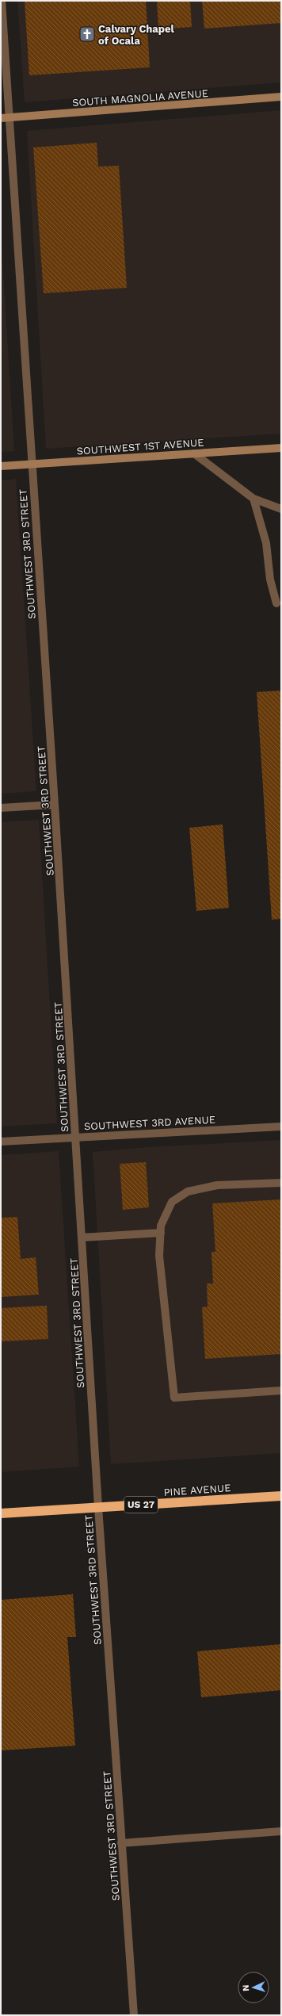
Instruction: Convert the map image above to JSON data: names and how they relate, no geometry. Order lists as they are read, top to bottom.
{
  "streets": {
    "highway": ["PINE AVENUE", "US 27"],
    "main road": ["SOUTH MAGNOLIA AVENUE", "SOUTHWEST 1ST AVENUE"],
    "street": ["SOUTHWEST 3RD STREET", "SOUTHWEST 3RD AVENUE"]
  },
  "crossings": [
    ["SOUTH MAGNOLIA AVENUE", "SOUTHWEST 3RD STREET"],
    ["SOUTHWEST 1ST AVENUE", "SOUTHWEST 3RD STREET"],
    ["SOUTHWEST 3RD STREET", "SOUTHWEST 3RD AVENUE"],
    ["SOUTHWEST 3RD STREET", "PINE AVENUE"]
  ],
  "places": {
    "church": ["Calvary Chapel of Ocala"]
  },
  "north": "left"
}
